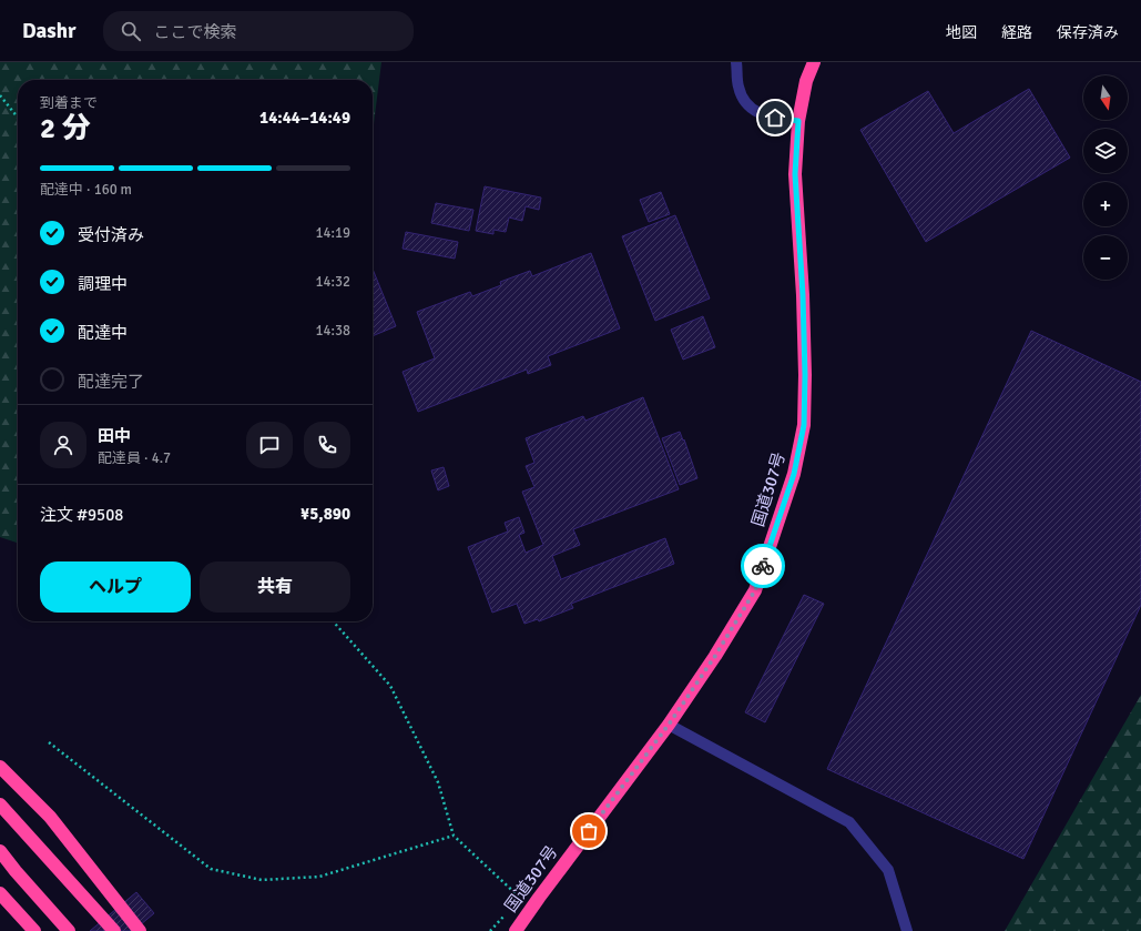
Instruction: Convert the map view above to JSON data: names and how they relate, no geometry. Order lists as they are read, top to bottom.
{
  "streets": {
    "highway": ["国道307号"]
  },
  "north": "bottom",
  "page": {
    "header": "Dashr",
    "search": "ここで検索",
    "nav": ["地図", "経路", "保存済み"],
    "map_buttons": ["+", "−"],
    "heading": ["2 分", "到着まで", "14:44–14:49"],
    "panel": [
      "田中",
      "配達員 · 4.7",
      "注文 #9508",
      "¥5,890"
    ],
    "bar": "配達中 · 160 m",
    "list": [
      ["受付済み", "14:19"],
      ["調理中", "14:32"],
      ["配達中", "14:38"],
      "配達完了"
    ],
    "buttons": ["ヘルプ", "共有"]
  }
}
